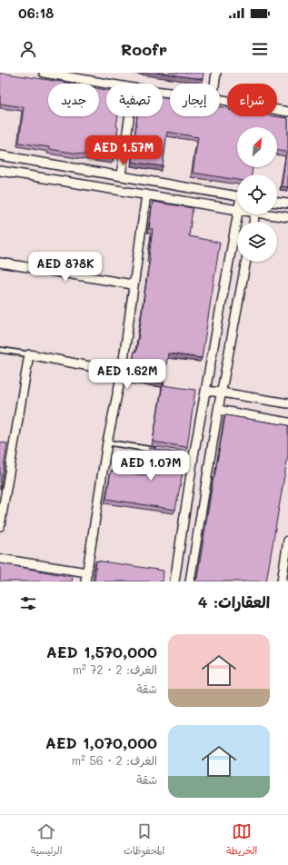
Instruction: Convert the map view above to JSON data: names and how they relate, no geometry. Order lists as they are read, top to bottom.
{
  "north": "top right",
  "page": {
    "status": "06:18",
    "header": "Roofr",
    "chip": [
      "شراء",
      "إيجار",
      "تصفية",
      "جديد"
    ],
    "price": [
      "AED 1.57M",
      "AED 878K",
      "AED 1.62M",
      "AED 1.07M"
    ],
    "heading": "العقارات: 4",
    "list": [
      {
        "name": "AED 1,570,000",
        "note": "الغرف: 2 · 72 m² · شقة"
      },
      {
        "name": "AED 1,070,000",
        "note": "الغرف: 2 · 56 m² · شقة"
      }
    ],
    "tabs": ["الخريطة", "المحفوظات", "الرئيسية"]
  }
}
